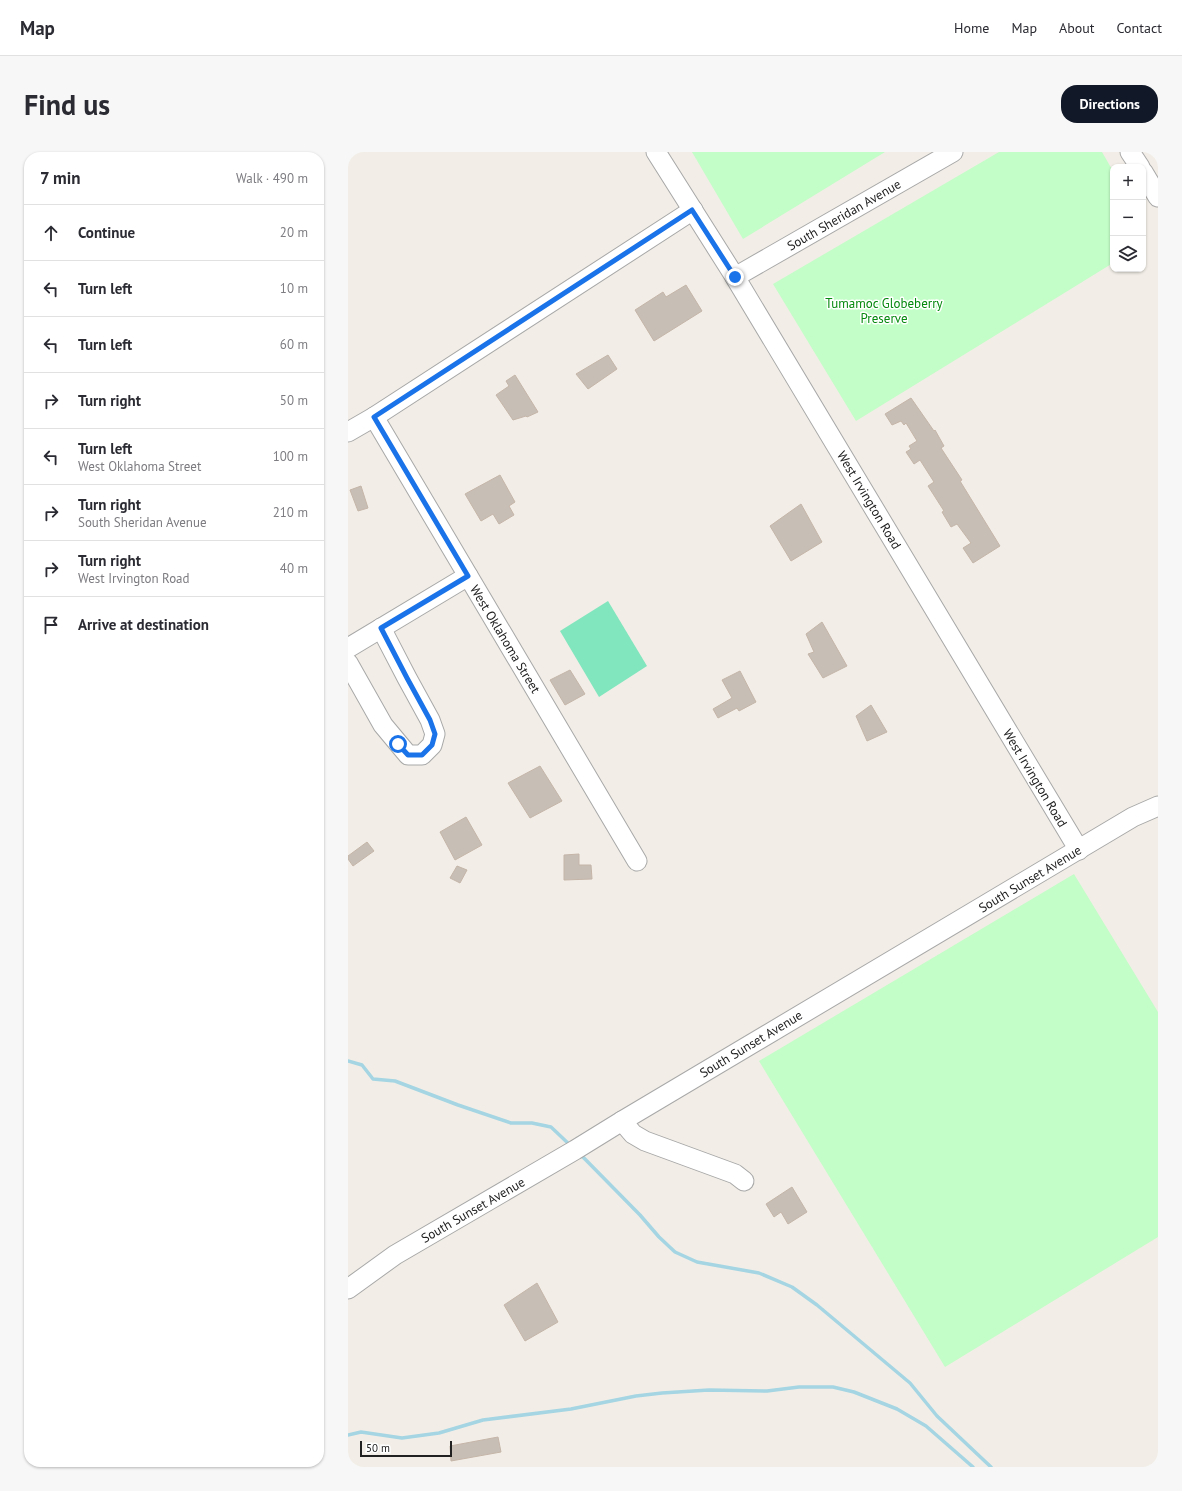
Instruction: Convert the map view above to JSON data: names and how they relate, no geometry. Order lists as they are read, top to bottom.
{
  "streets": {
    "street": [
      "South Sheridan Avenue",
      "West Irvington Road",
      "West Oklahoma Street",
      "South Sunset Avenue"
    ]
  },
  "crossings": [
    ["South Sheridan Avenue", "West Irvington Road"],
    ["West Irvington Road", "South Sunset Avenue"]
  ],
  "parks": ["Tumamoc Globeberry Preserve"],
  "scale_bar": "50 m",
  "page": {
    "header": "Map",
    "nav": [
      "Home",
      "Map",
      "About",
      "Contact"
    ],
    "buttons": "Directions",
    "title": "Find us",
    "heading": ["7 min", "Walk · 490 m"],
    "map_buttons": ["+", "−"],
    "list": [
      ["Continue", "20 m"],
      ["Turn left", "10 m"],
      ["Turn left", "60 m"],
      ["Turn right", "50 m"],
      ["Turn left", "West Oklahoma Street", "100 m"],
      ["Turn right", "South Sheridan Avenue", "210 m"],
      ["Turn right", "West Irvington Road", "40 m"],
      "Arrive at destination"
    ],
    "scale": "50 m"
  }
}
